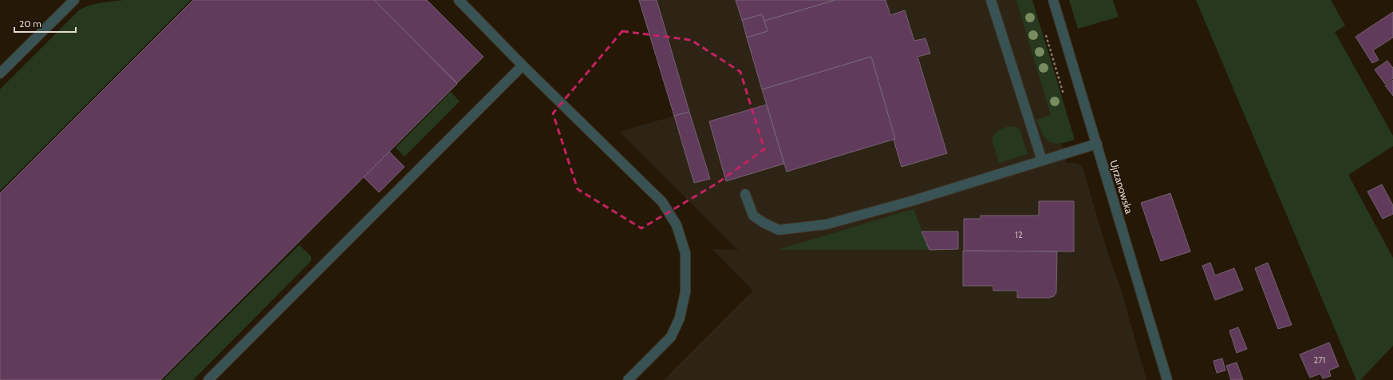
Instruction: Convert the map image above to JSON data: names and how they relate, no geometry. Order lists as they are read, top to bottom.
{
  "streets": {
    "street": ["Ujrzanowska"]
  },
  "house_numbers": ["12", "271"],
  "scale_bar": "20 m"
}
